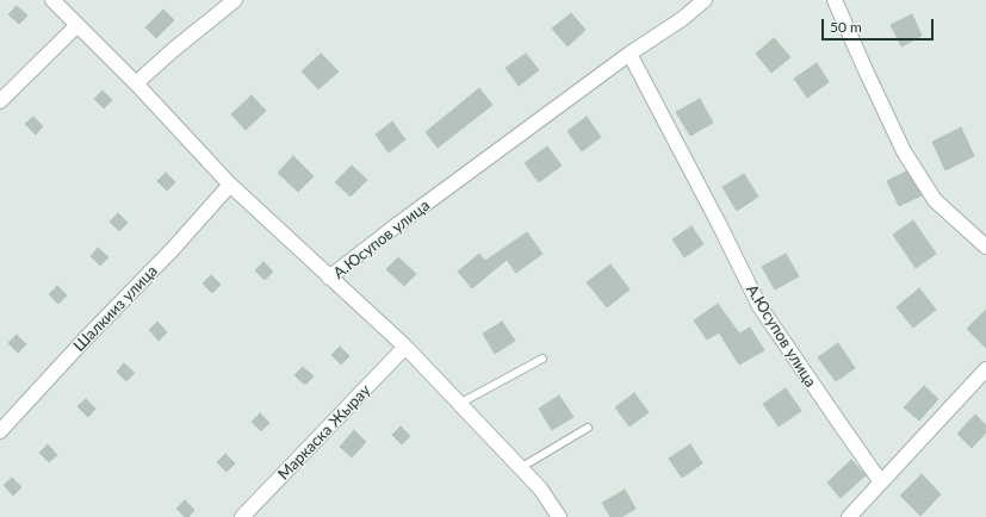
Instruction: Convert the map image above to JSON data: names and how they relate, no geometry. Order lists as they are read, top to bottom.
{
  "streets": {
    "street": ["А.Юсупов улица", "Шалкииз улица", "Маркаска Жырау"]
  },
  "crossings": [
    ["А.Юсупов улица", "Маркаска Жырау"]
  ],
  "scale_bar": "50 m"
}
